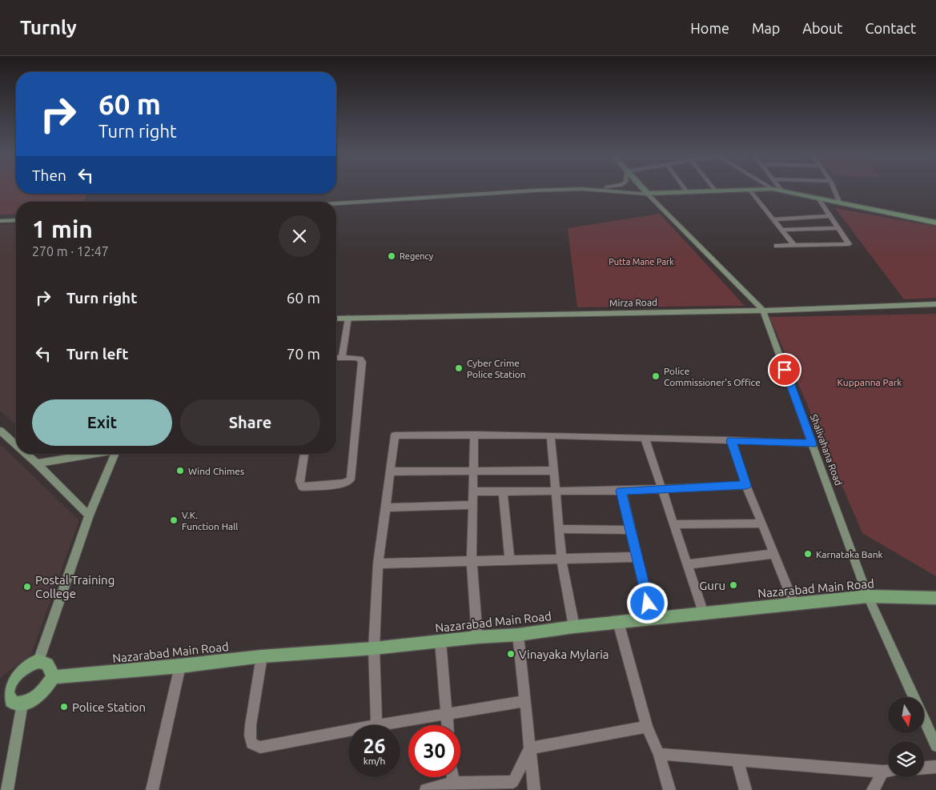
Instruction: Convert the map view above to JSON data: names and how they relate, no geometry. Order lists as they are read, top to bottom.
{
  "streets": {
    "main road": ["Mirza Road", "Shalivahana Road", "Nazarabad Main Road"]
  },
  "crossings": [
    ["Mirza Road", "Shalivahana Road"],
    ["Shalivahana Road", "Nazarabad Main Road"]
  ],
  "parks": ["Putta Mane Park", "Kuppanna Park"],
  "places": [
    "Regency",
    "Cyber Crime Police Station",
    "Police Commissioner's Office",
    "Wind Chimes",
    "V.K. Function Hall",
    "Karnataka Bank",
    "Guru",
    "Postal Training College",
    "Vinayaka Mylaria",
    "Police Station"
  ],
  "north": "bottom",
  "page": {
    "header": "Turnly",
    "nav": [
      "Home",
      "Map",
      "About",
      "Contact"
    ],
    "turn": ["60 m", "Turn right"],
    "then": "Then",
    "heading": ["1 min", "270 m · 12:47"],
    "list": [
      {
        "name": "Turn right",
        "value": "60 m"
      },
      {
        "name": "Turn left",
        "value": "70 m"
      }
    ],
    "buttons": ["Exit", "Share"],
    "speed": "26 km/h",
    "limit": "30"
  }
}
